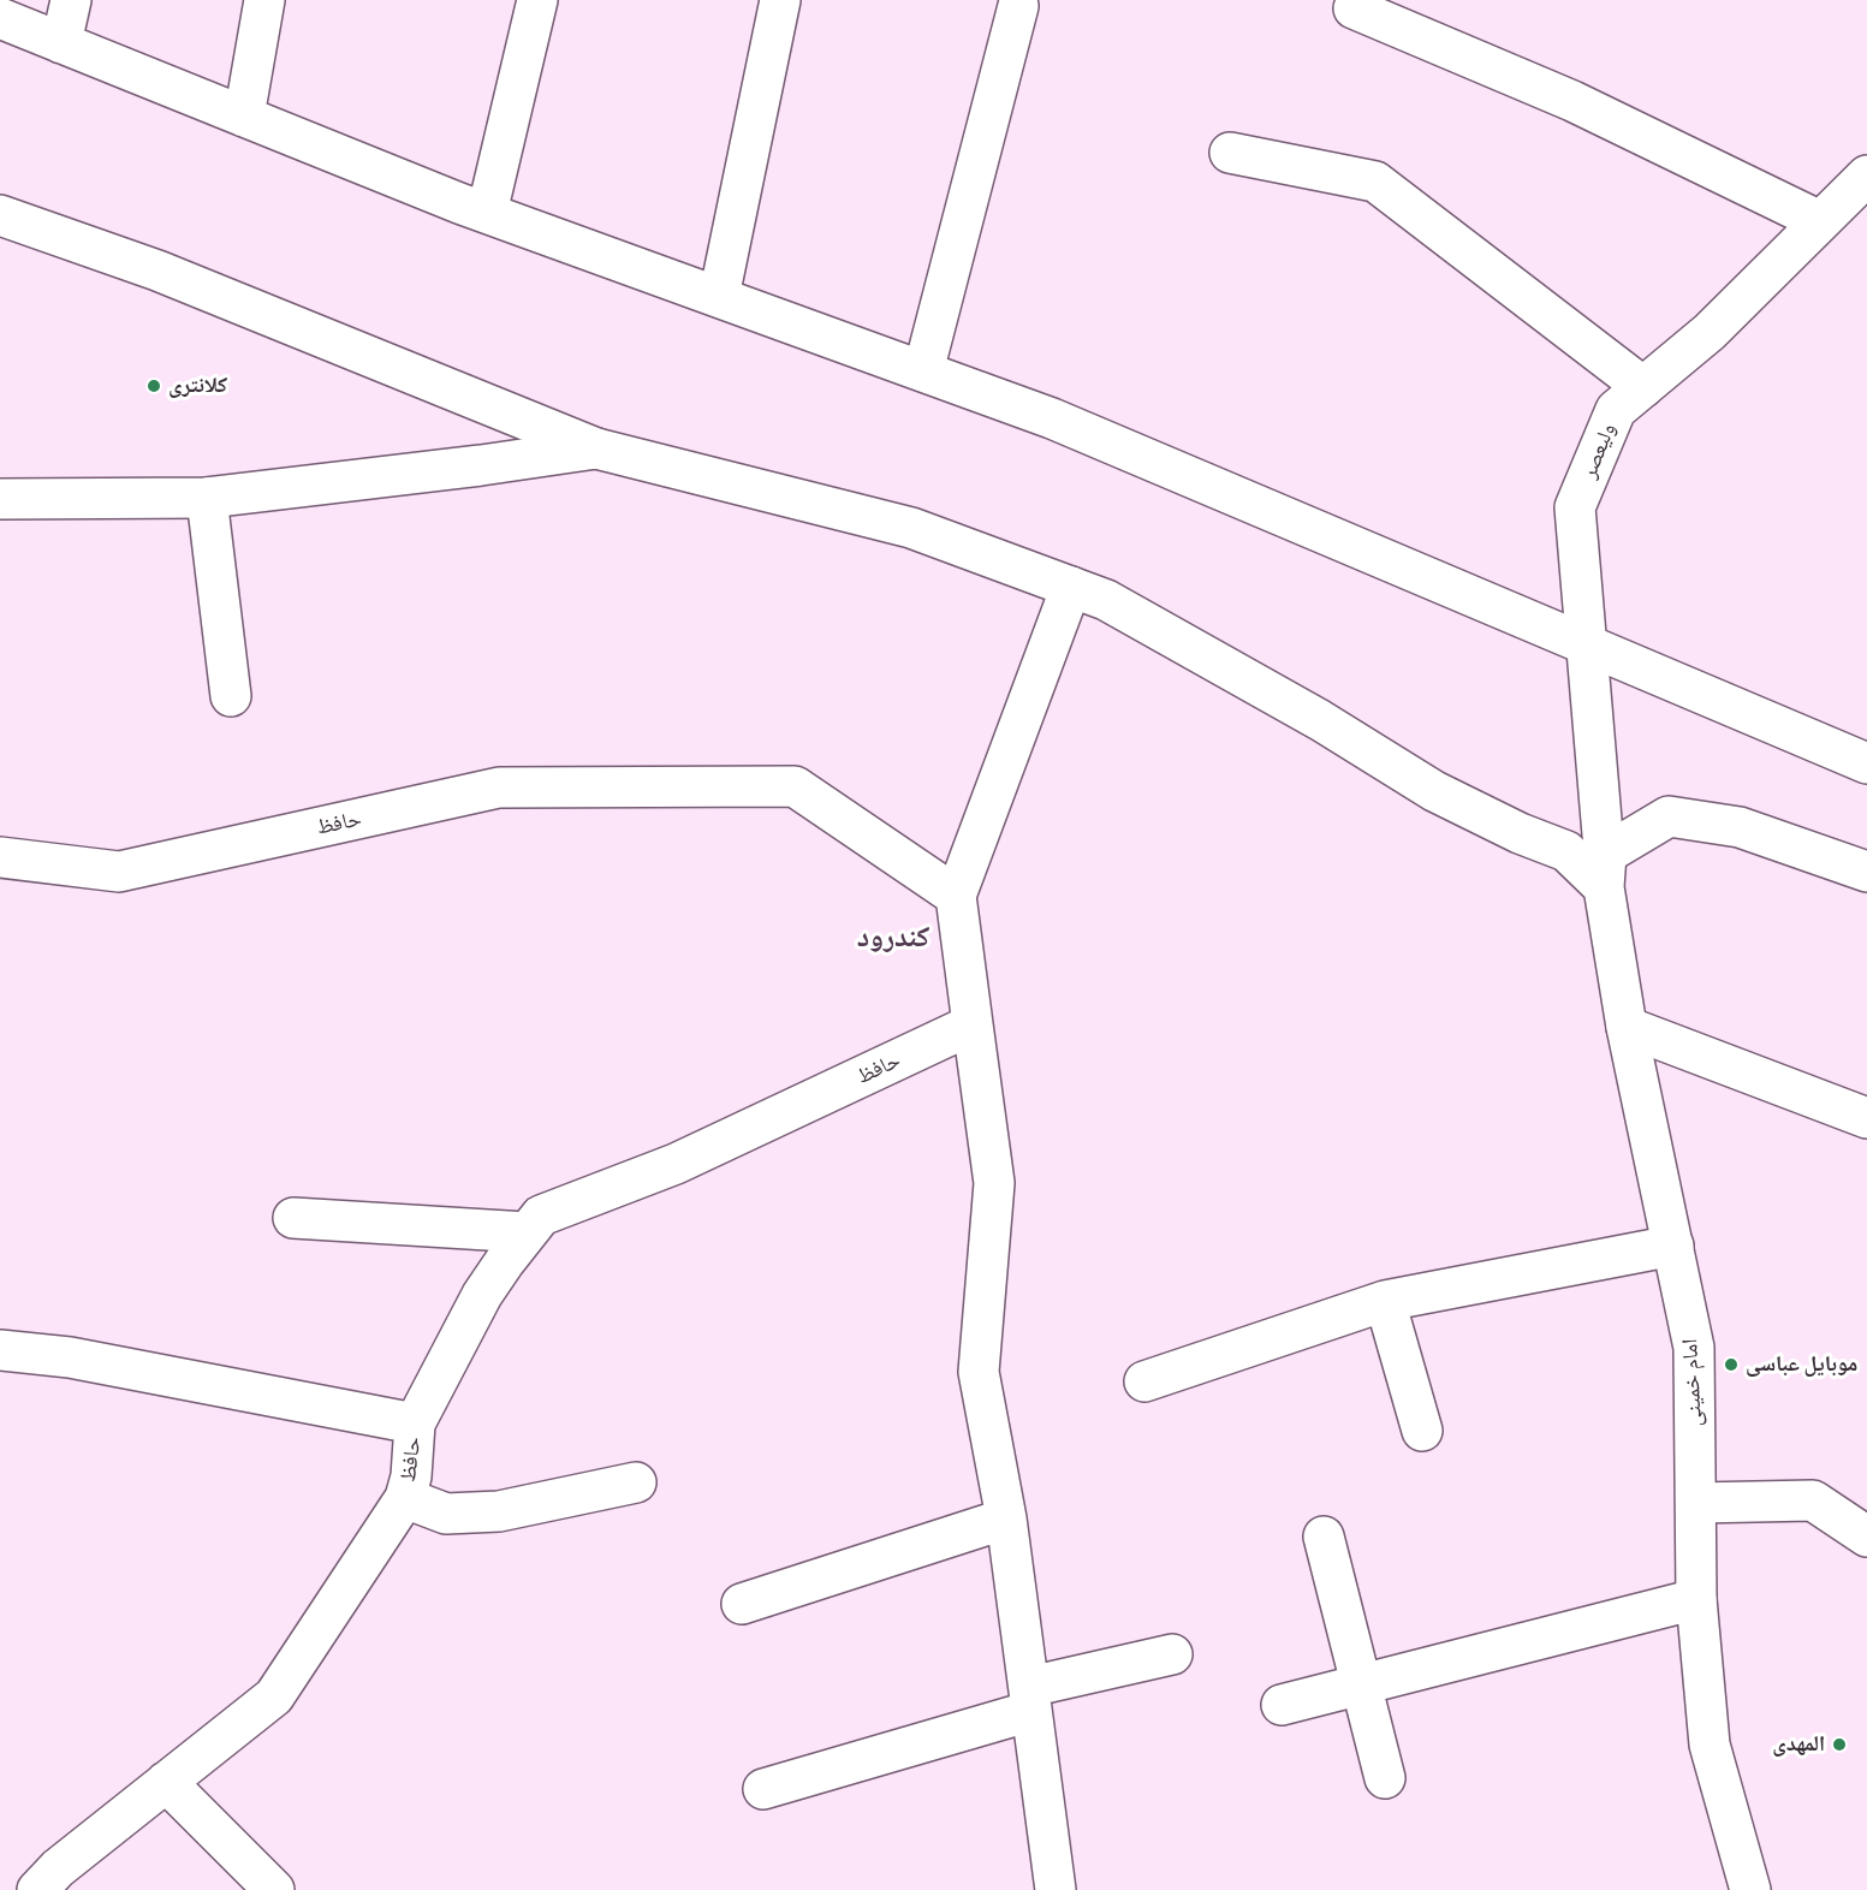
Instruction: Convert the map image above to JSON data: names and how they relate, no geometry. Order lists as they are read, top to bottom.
{
  "streets": {
    "street": ["ولیعصر", "حافظ", "امام خمینی"]
  },
  "crossings": [
    ["ولیعصر", "امام خمینی"]
  ],
  "districts": ["کندرود"],
  "places": ["کلانتری", "موبایل عباسی", "المهدی"]
}
